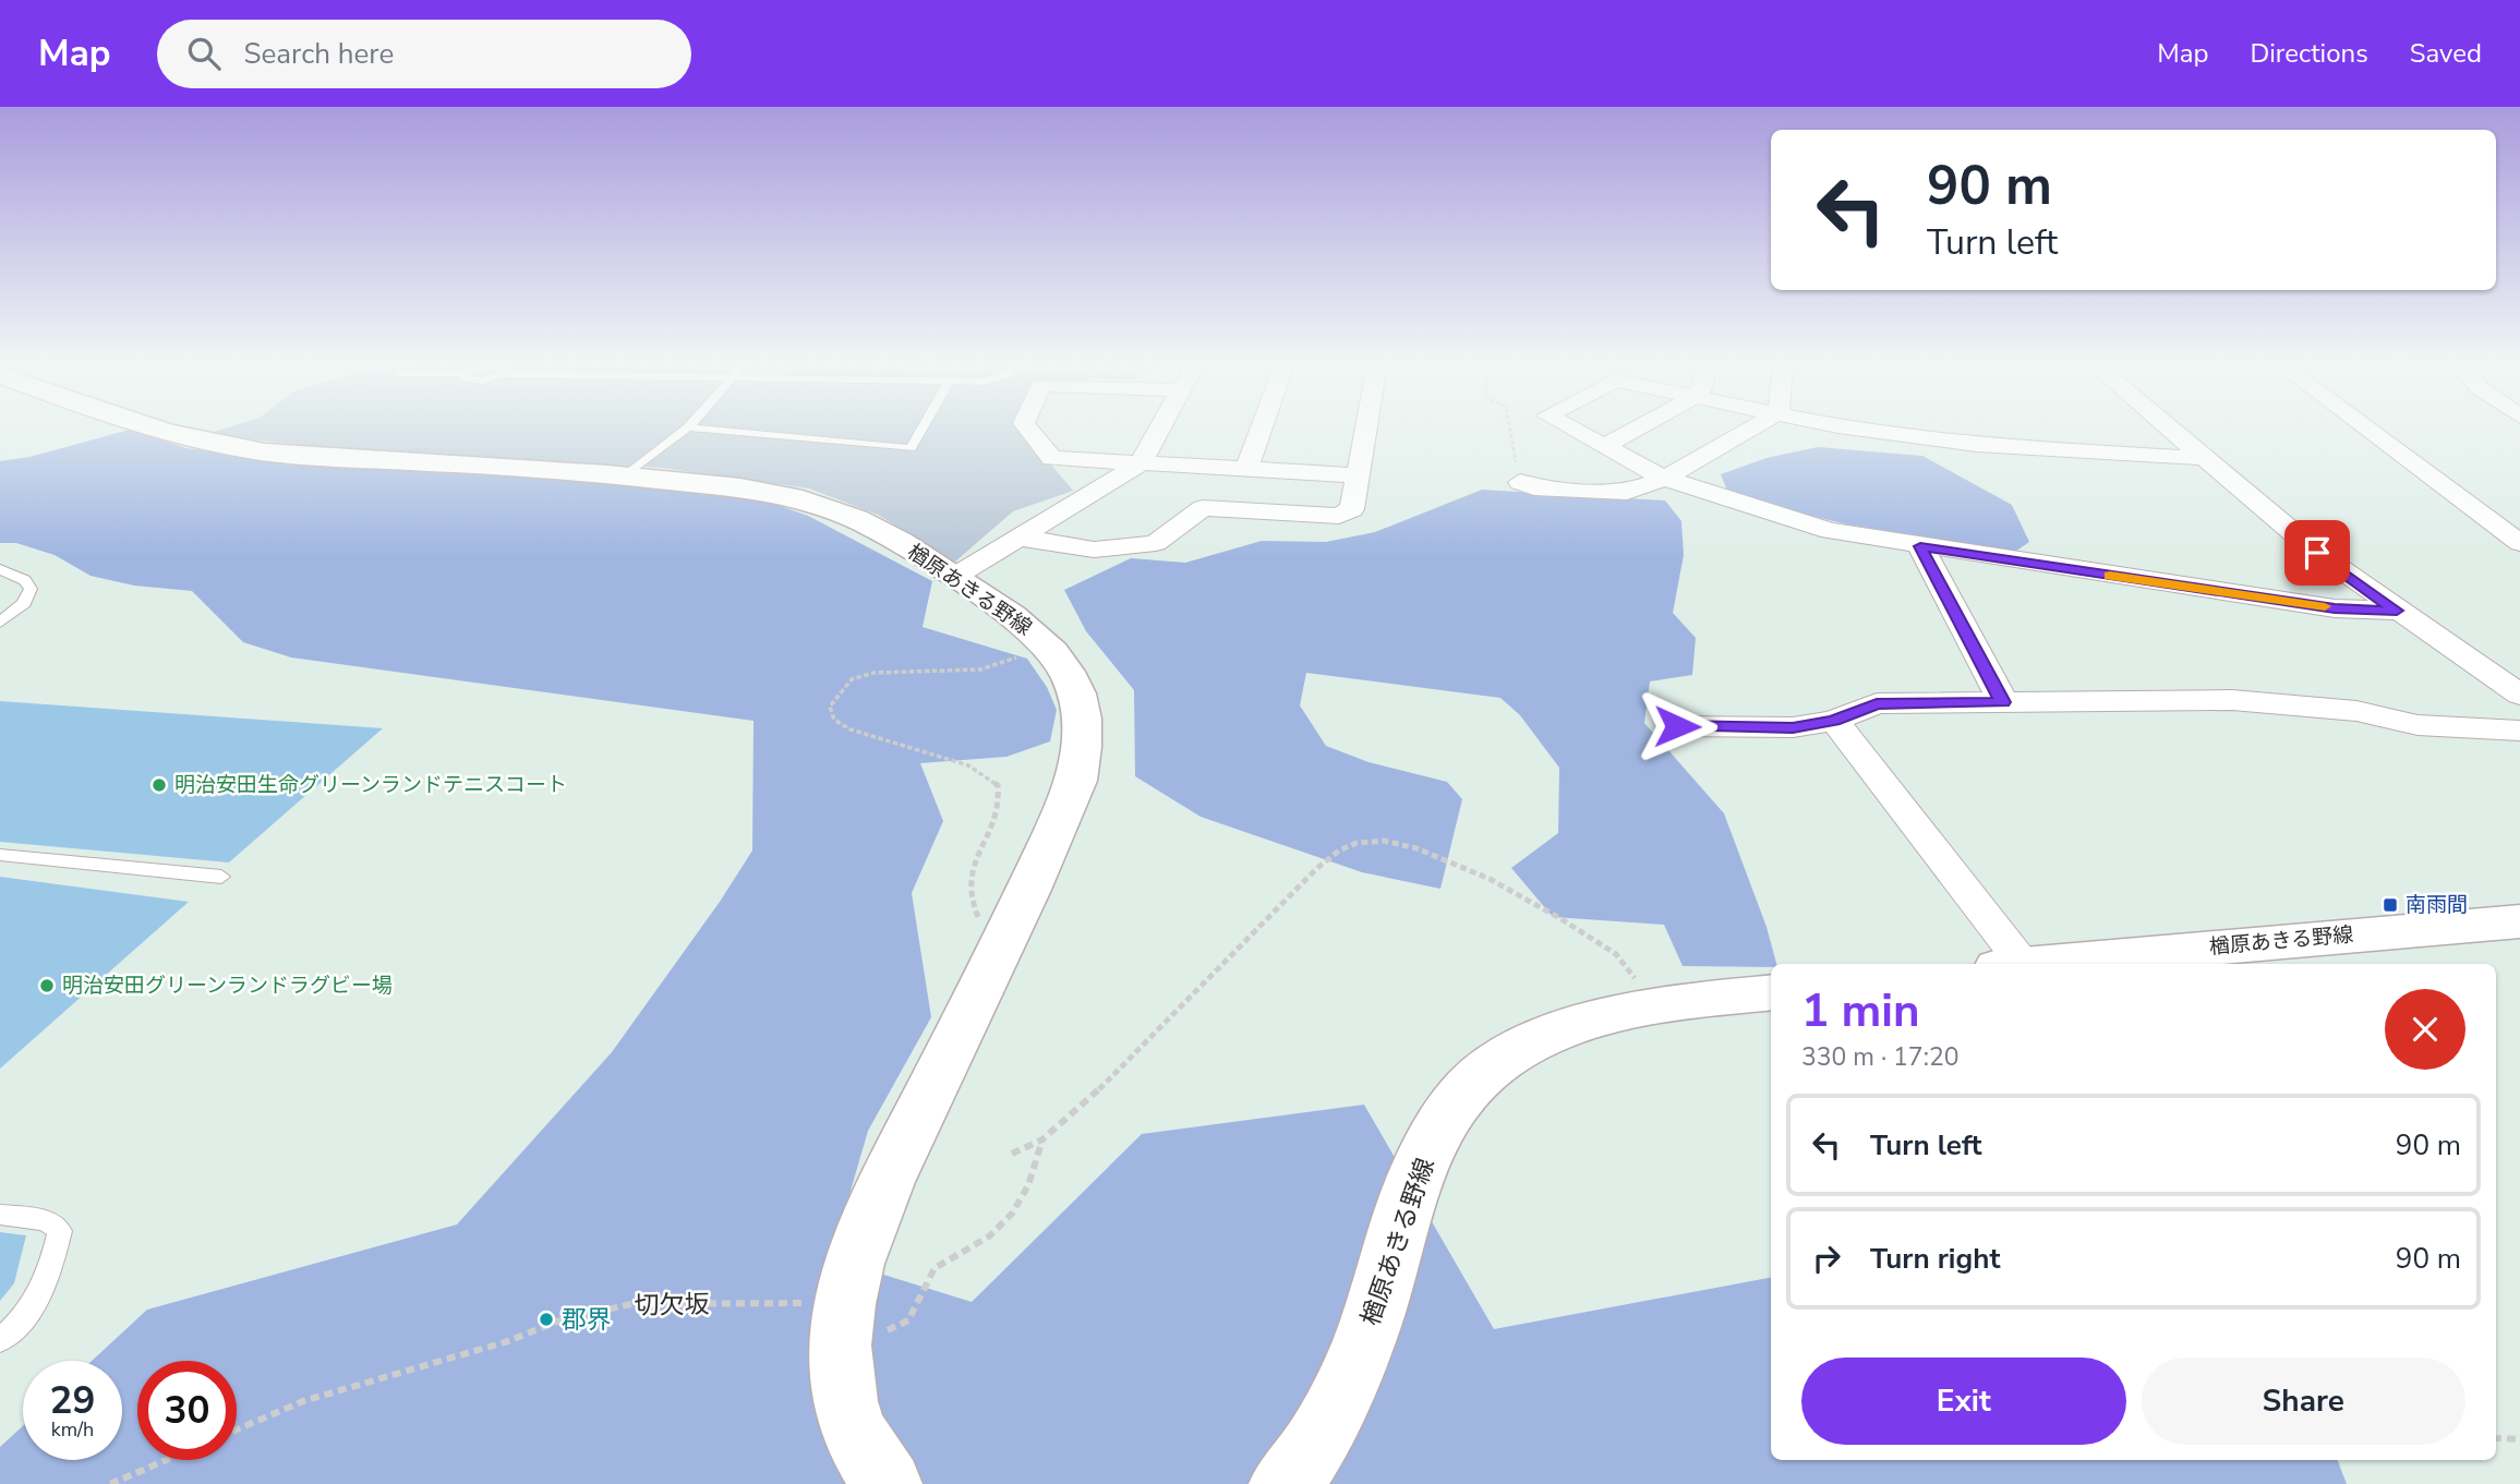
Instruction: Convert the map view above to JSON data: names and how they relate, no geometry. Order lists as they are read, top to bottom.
{
  "streets": {
    "main road": ["楢原あきる野線"],
    "path": ["切欠坂"]
  },
  "places": {
    "other": ["明治安田生命グリーンランドテニスコート", "明治安田グリーンランドラグビー場", "郡界"],
    "transit": ["南雨間"]
  },
  "page": {
    "header": "Map",
    "search": "Search here",
    "nav": ["Map", "Directions", "Saved"],
    "turn": ["90 m", "Turn left"],
    "heading": ["1 min", "330 m · 17:20"],
    "list": [
      {
        "name": "Turn left",
        "value": "90 m"
      },
      {
        "name": "Turn right",
        "value": "90 m"
      }
    ],
    "buttons": ["Exit", "Share"],
    "speed": "29 km/h",
    "limit": "30"
  }
}
